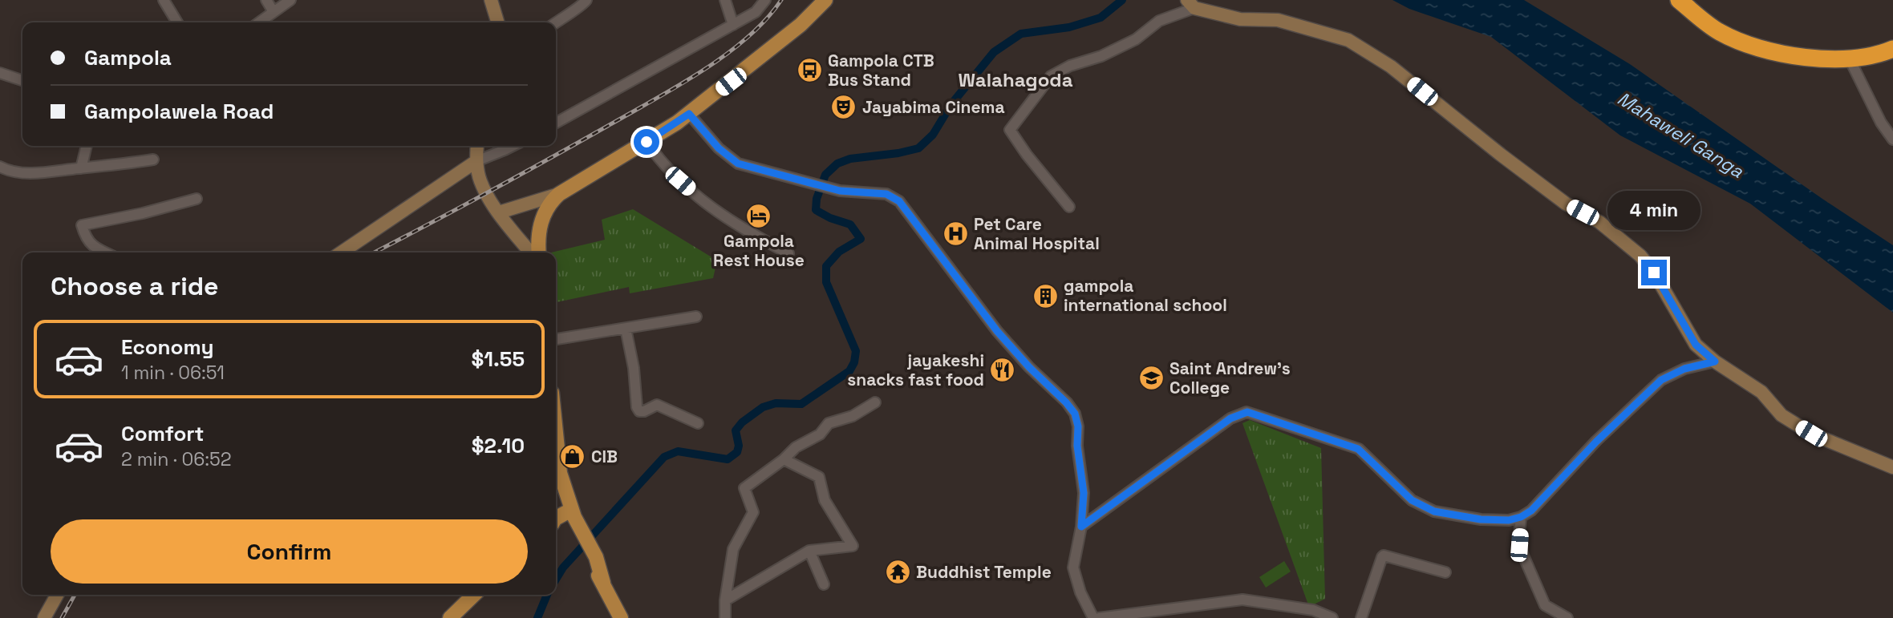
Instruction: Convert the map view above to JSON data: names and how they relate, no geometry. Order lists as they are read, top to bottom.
{
  "districts": ["Walahagoda"],
  "water": ["Mahaweli Ganga"],
  "places": {
    "bus stop": ["Gampola CTB Bus Stand"],
    "theatre": ["Jayabima Cinema"],
    "hotel": ["Gampola Rest House"],
    "hospital": ["Pet Care Animal Hospital"],
    "building": ["gampola international school"],
    "restaurant": ["jayakeshi snacks fast food"],
    "school or university": ["Saint Andrew's College"],
    "shop": ["CIB"],
    "temple": ["Buddhist Temple"]
  },
  "page": {
    "banner": ["Gampola", "Gampolawela Road"],
    "bubble": "4 min",
    "heading": "Choose a ride",
    "list": [
      {
        "name": "Economy",
        "note": "1 min · 06:51",
        "value": "$1.55"
      },
      {
        "name": "Comfort",
        "note": "2 min · 06:52",
        "value": "$2.10"
      }
    ],
    "buttons": "Confirm"
  }
}
